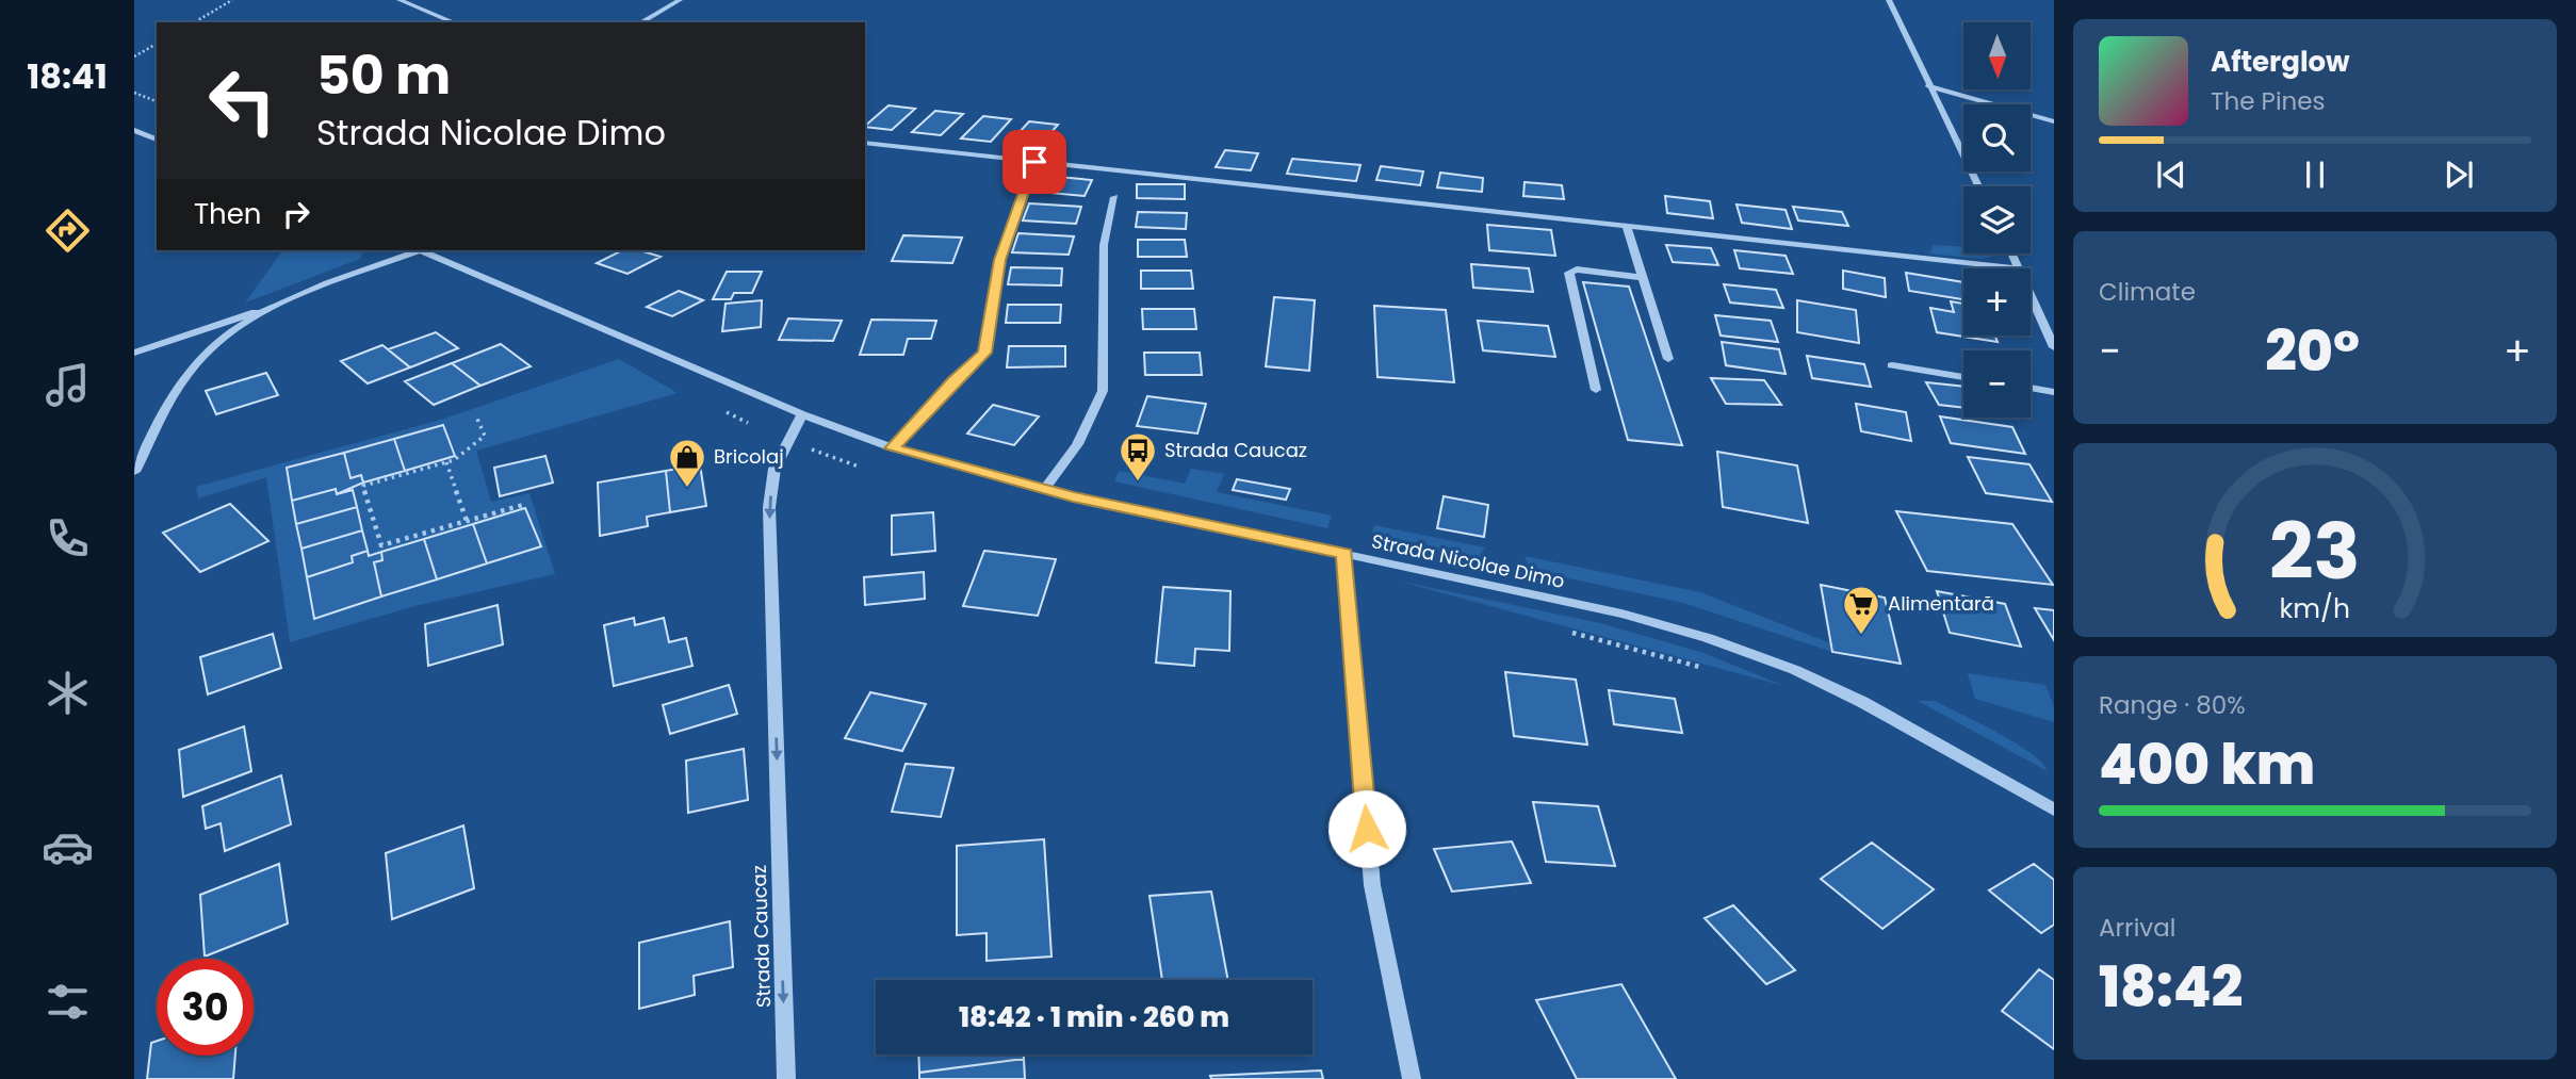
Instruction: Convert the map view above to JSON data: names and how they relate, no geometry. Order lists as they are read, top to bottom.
{
  "streets": {
    "street": ["Strada Nicolae Dimo", "Strada Caucaz"]
  },
  "crossings": [
    ["Strada Nicolae Dimo", "Strada Caucaz"]
  ],
  "one_way": ["Strada Caucaz"],
  "places": {
    "bus stop": ["Strada Caucaz"],
    "shop": ["Bricolaj"],
    "supermarket": ["Alimentară"]
  },
  "north": "bottom",
  "page": {
    "tabs": "18:41",
    "map_buttons": ["+", "−"],
    "turn": ["50 m", "Strada Nicolae Dimo"],
    "song": ["Afterglow", "The Pines"],
    "then": "Then",
    "tile": [
      "Climate",
      ["Range · 80%", "400 km"],
      ["Arrival", "18:42"]
    ],
    "heat": ["−", "20°", "+"],
    "limit": "30",
    "trip": "18:42 · 1 min · 260 m",
    "gauge": ["23", "km/h"]
  }
}
